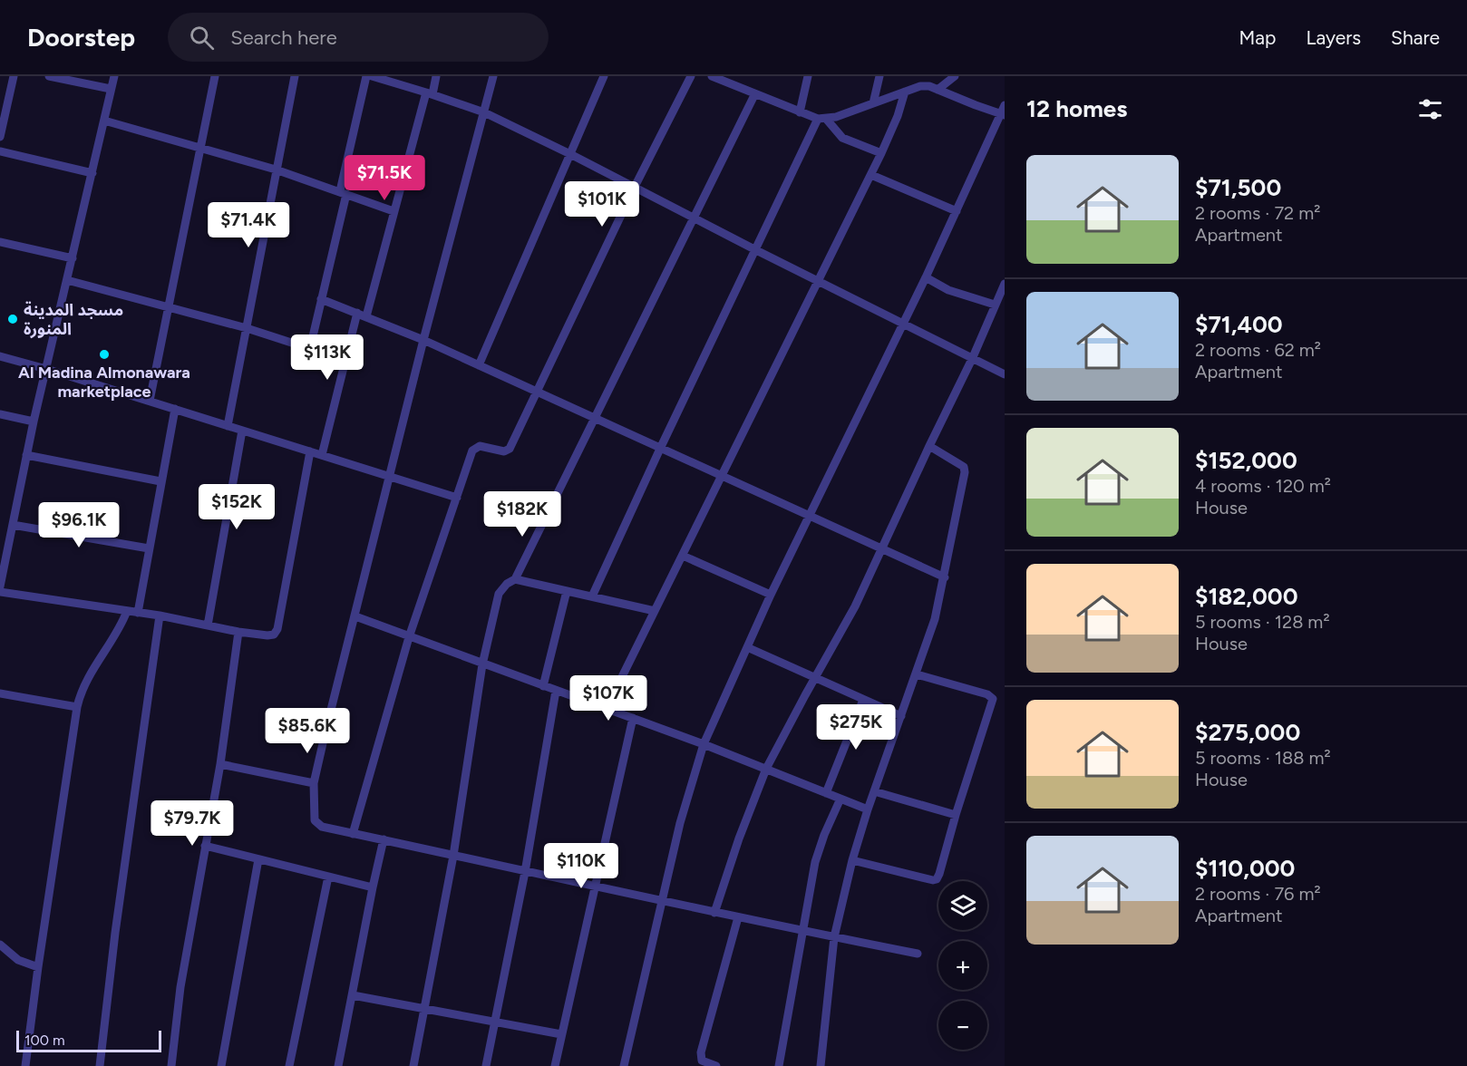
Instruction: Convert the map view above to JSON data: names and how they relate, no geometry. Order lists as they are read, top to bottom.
{
  "places": ["مسجد المدينة المنورة", "Al Madina Almonawara marketplace"],
  "scale_bar": "100 m",
  "page": {
    "header": "Doorstep",
    "search": "Search here",
    "nav": ["Map", "Layers", "Share"],
    "heading": "12 homes",
    "list": [
      {
        "name": "$71,500",
        "note": "2 rooms · 72 m² · Apartment"
      },
      {
        "name": "$71,400",
        "note": "2 rooms · 62 m² · Apartment"
      },
      {
        "name": "$152,000",
        "note": "4 rooms · 120 m² · House"
      },
      {
        "name": "$182,000",
        "note": "5 rooms · 128 m² · House"
      },
      {
        "name": "$275,000",
        "note": "5 rooms · 188 m² · House"
      },
      {
        "name": "$110,000",
        "note": "2 rooms · 76 m² · Apartment"
      }
    ],
    "price": [
      "$71.5K",
      "$101K",
      "$71.4K",
      "$113K",
      "$152K",
      "$182K",
      "$96.1K",
      "$107K",
      "$275K",
      "$85.6K",
      "$79.7K",
      "$110K"
    ],
    "map_buttons": ["+", "−"],
    "scale": "100 m"
  }
}
